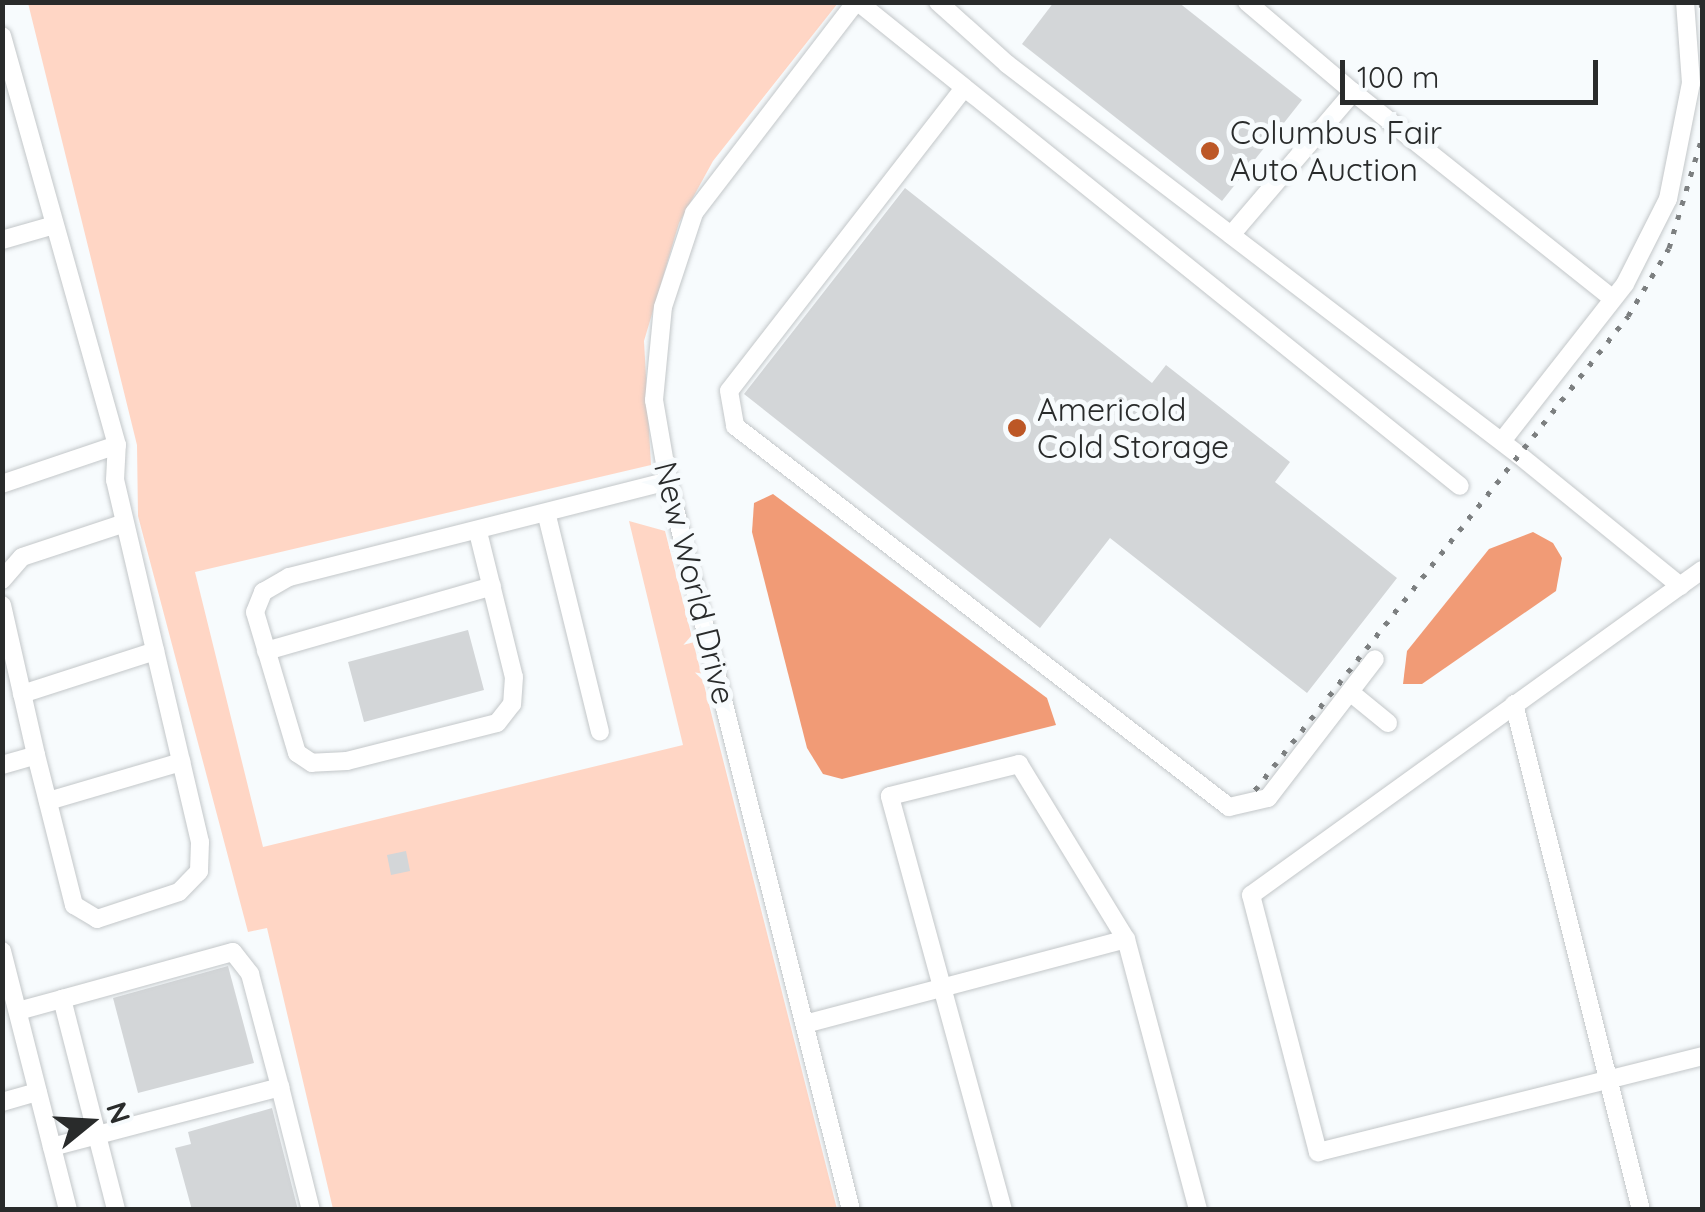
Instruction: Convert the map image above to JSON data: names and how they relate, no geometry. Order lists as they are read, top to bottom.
{
  "streets": {
    "street": ["New World Drive"]
  },
  "places": ["Columbus Fair Auto Auction", "Americold Cold Storage"],
  "scale_bar": "100 m",
  "north": "right"
}
